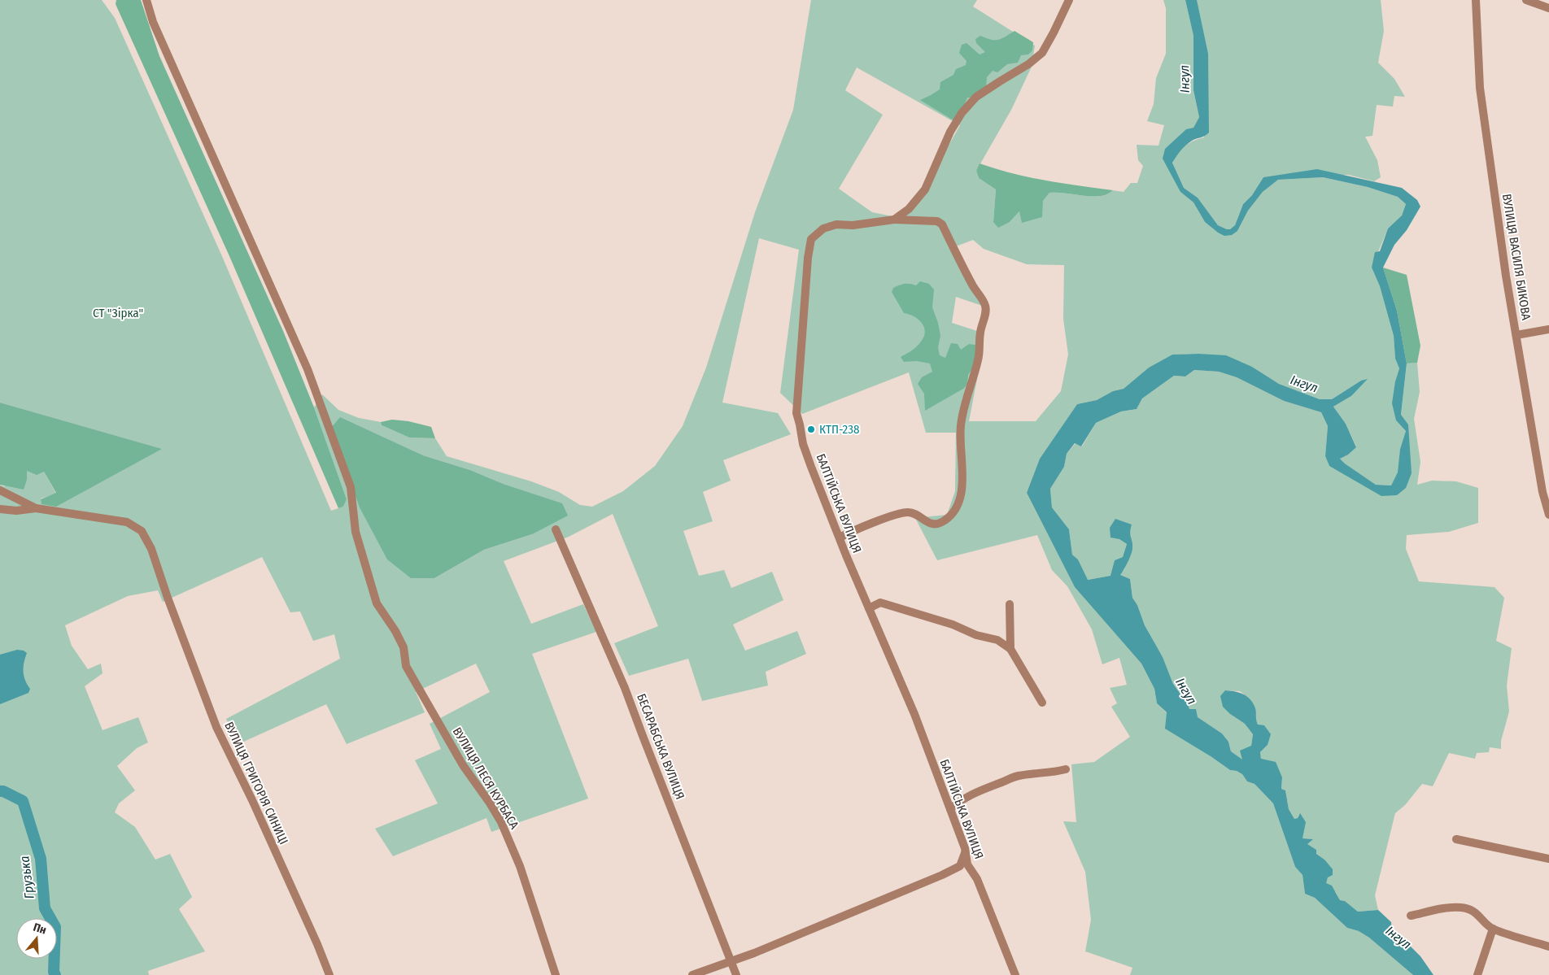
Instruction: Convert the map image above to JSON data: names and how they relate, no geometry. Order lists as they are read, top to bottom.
{
  "streets": {
    "street": [
      "ВУЛИЦЯ ВАСИЛЯ БИКОВА",
      "БАЛТІЙСЬКА ВУЛИЦЯ",
      "БЕСАРАБСЬКА ВУЛИЦЯ",
      "ВУЛИЦЯ ЛЕСЯ КУРБАСА",
      "ВУЛИЦЯ ГРИГОРІЯ СИНИЦІ"
    ]
  },
  "water": ["Інгул", "Грузька"],
  "parks": ["СТ \"Зірка\""],
  "places": ["КТП-238"],
  "north": "top"
}
